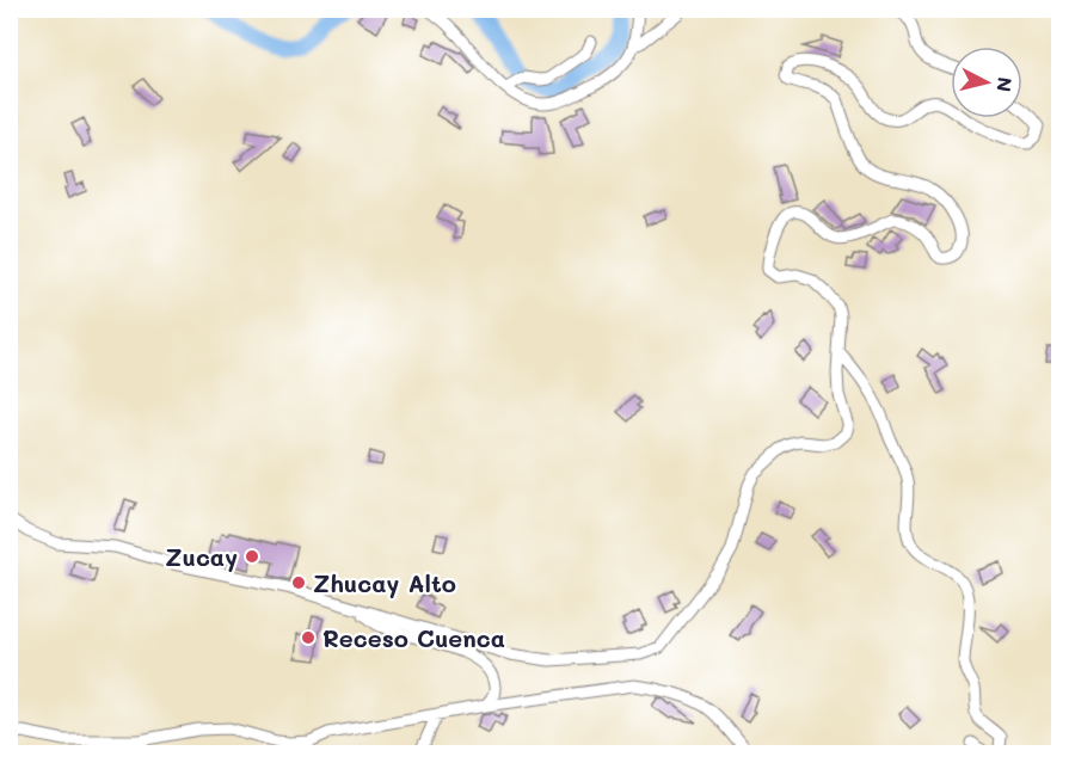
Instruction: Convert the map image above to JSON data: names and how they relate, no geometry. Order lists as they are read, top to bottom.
{
  "places": ["Zucay", "Zhucay Alto", "Receso Cuenca"],
  "north": "right"
}
